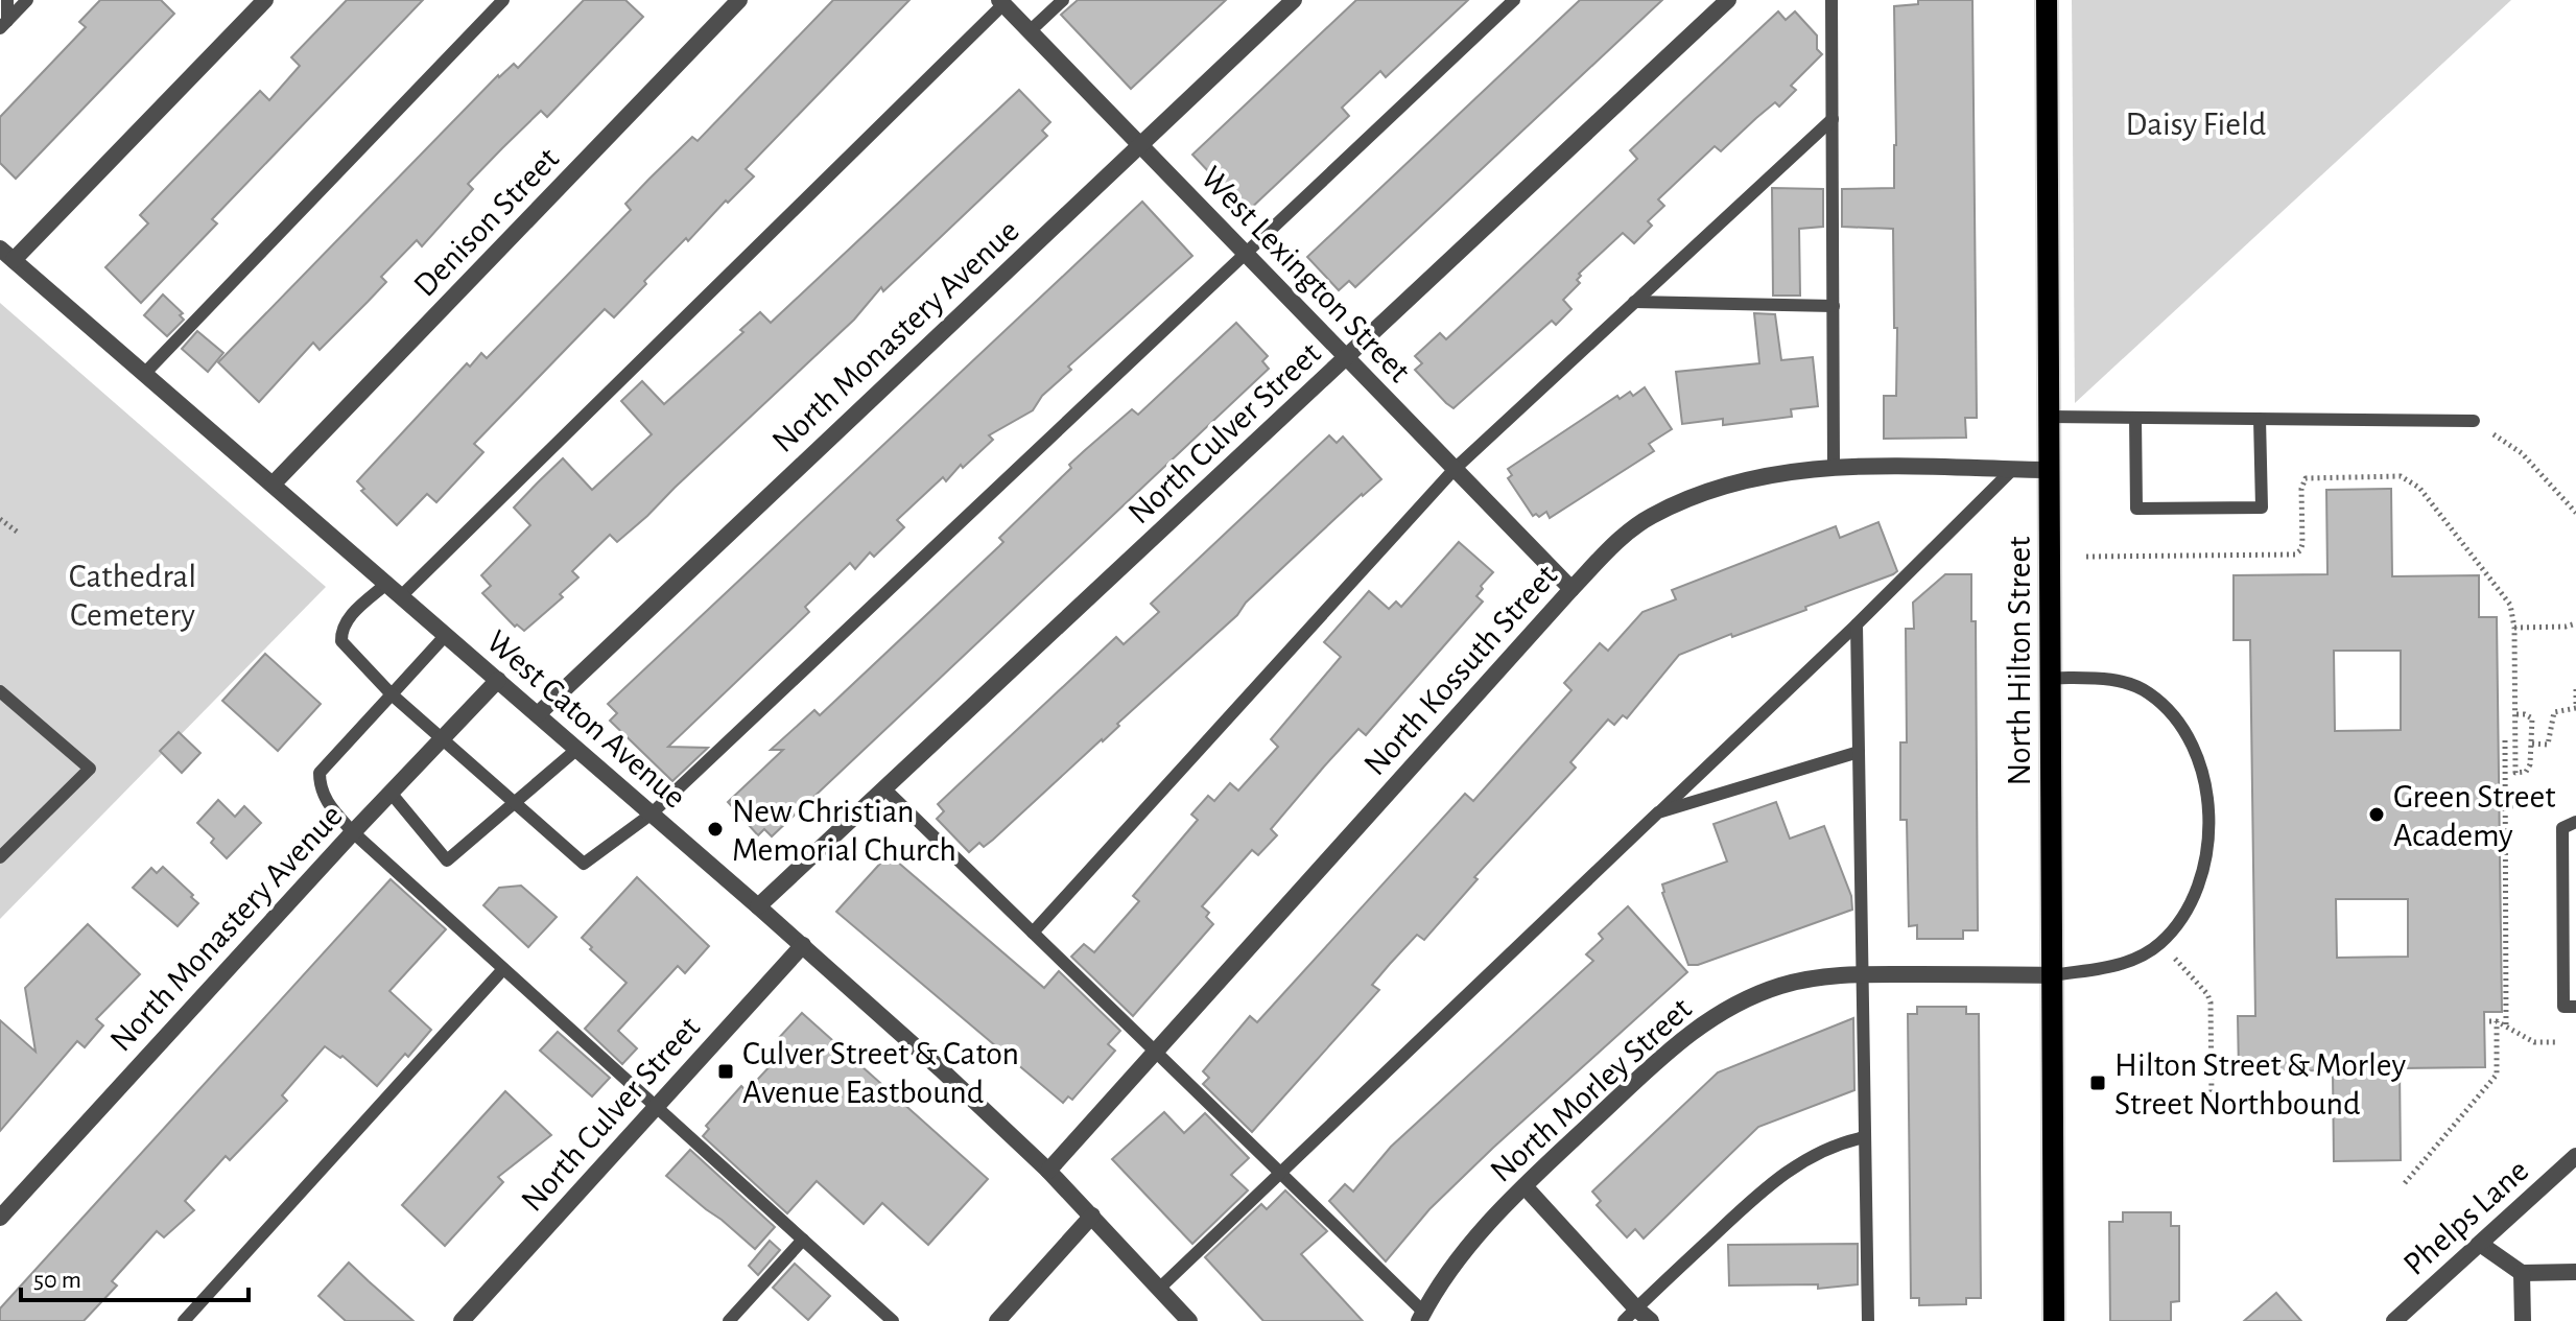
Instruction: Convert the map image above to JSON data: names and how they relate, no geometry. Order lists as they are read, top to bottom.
{
  "streets": {
    "main road": ["North Hilton Street"],
    "street": [
      "Denison Street",
      "West Lexington Street",
      "North Monastery Avenue",
      "North Culver Street",
      "North Kossuth Street",
      "West Caton Avenue",
      "North Morley Street",
      "Phelps Lane"
    ]
  },
  "crossings": [
    ["Denison Street", "West Caton Avenue"],
    ["West Lexington Street", "North Monastery Avenue"],
    ["West Lexington Street", "North Culver Street"],
    ["West Lexington Street", "North Kossuth Street"],
    ["North Monastery Avenue", "West Caton Avenue"],
    ["North Culver Street", "West Caton Avenue"],
    ["North Hilton Street", "North Kossuth Street"],
    ["North Hilton Street", "North Morley Street"],
    ["North Kossuth Street", "West Caton Avenue"]
  ],
  "parks": ["Daisy Field", "Cathedral Cemetery"],
  "places": {
    "other": ["Green Street Academy", "New Christian Memorial Church"],
    "transit": ["Culver Street & Caton Avenue Eastbound", "Hilton Street & Morley Street Northbound"]
  },
  "scale_bar": "50 m"
}
